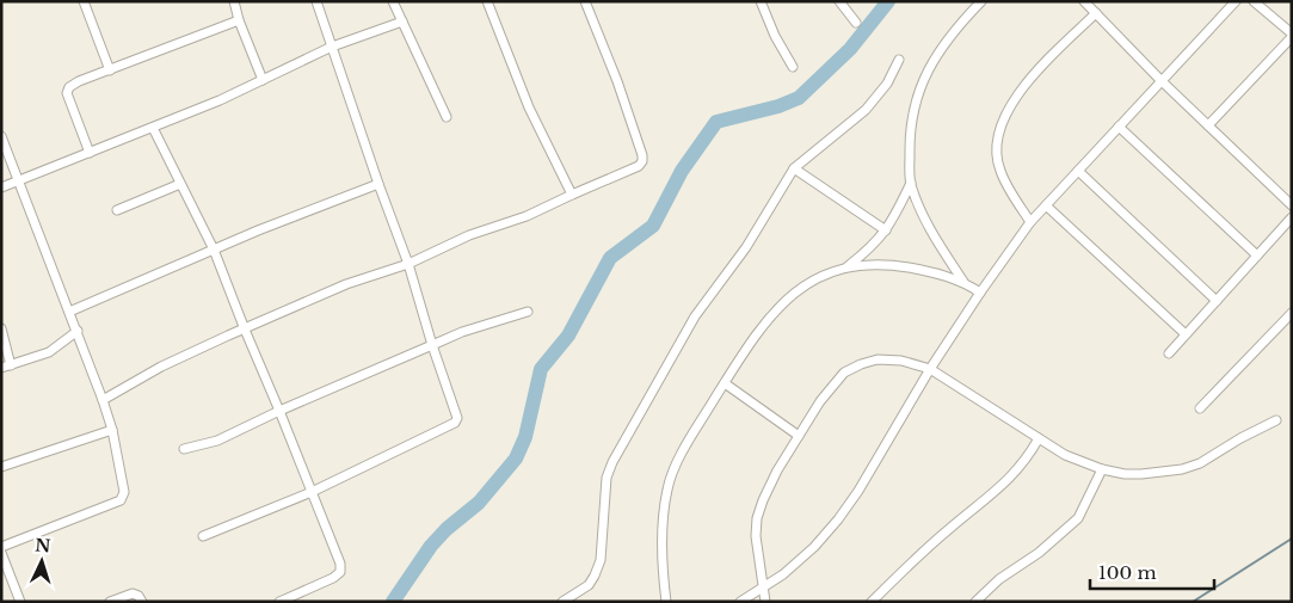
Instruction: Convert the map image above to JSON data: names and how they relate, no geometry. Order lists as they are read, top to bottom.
{
  "scale_bar": "100 m",
  "north": "top"
}
